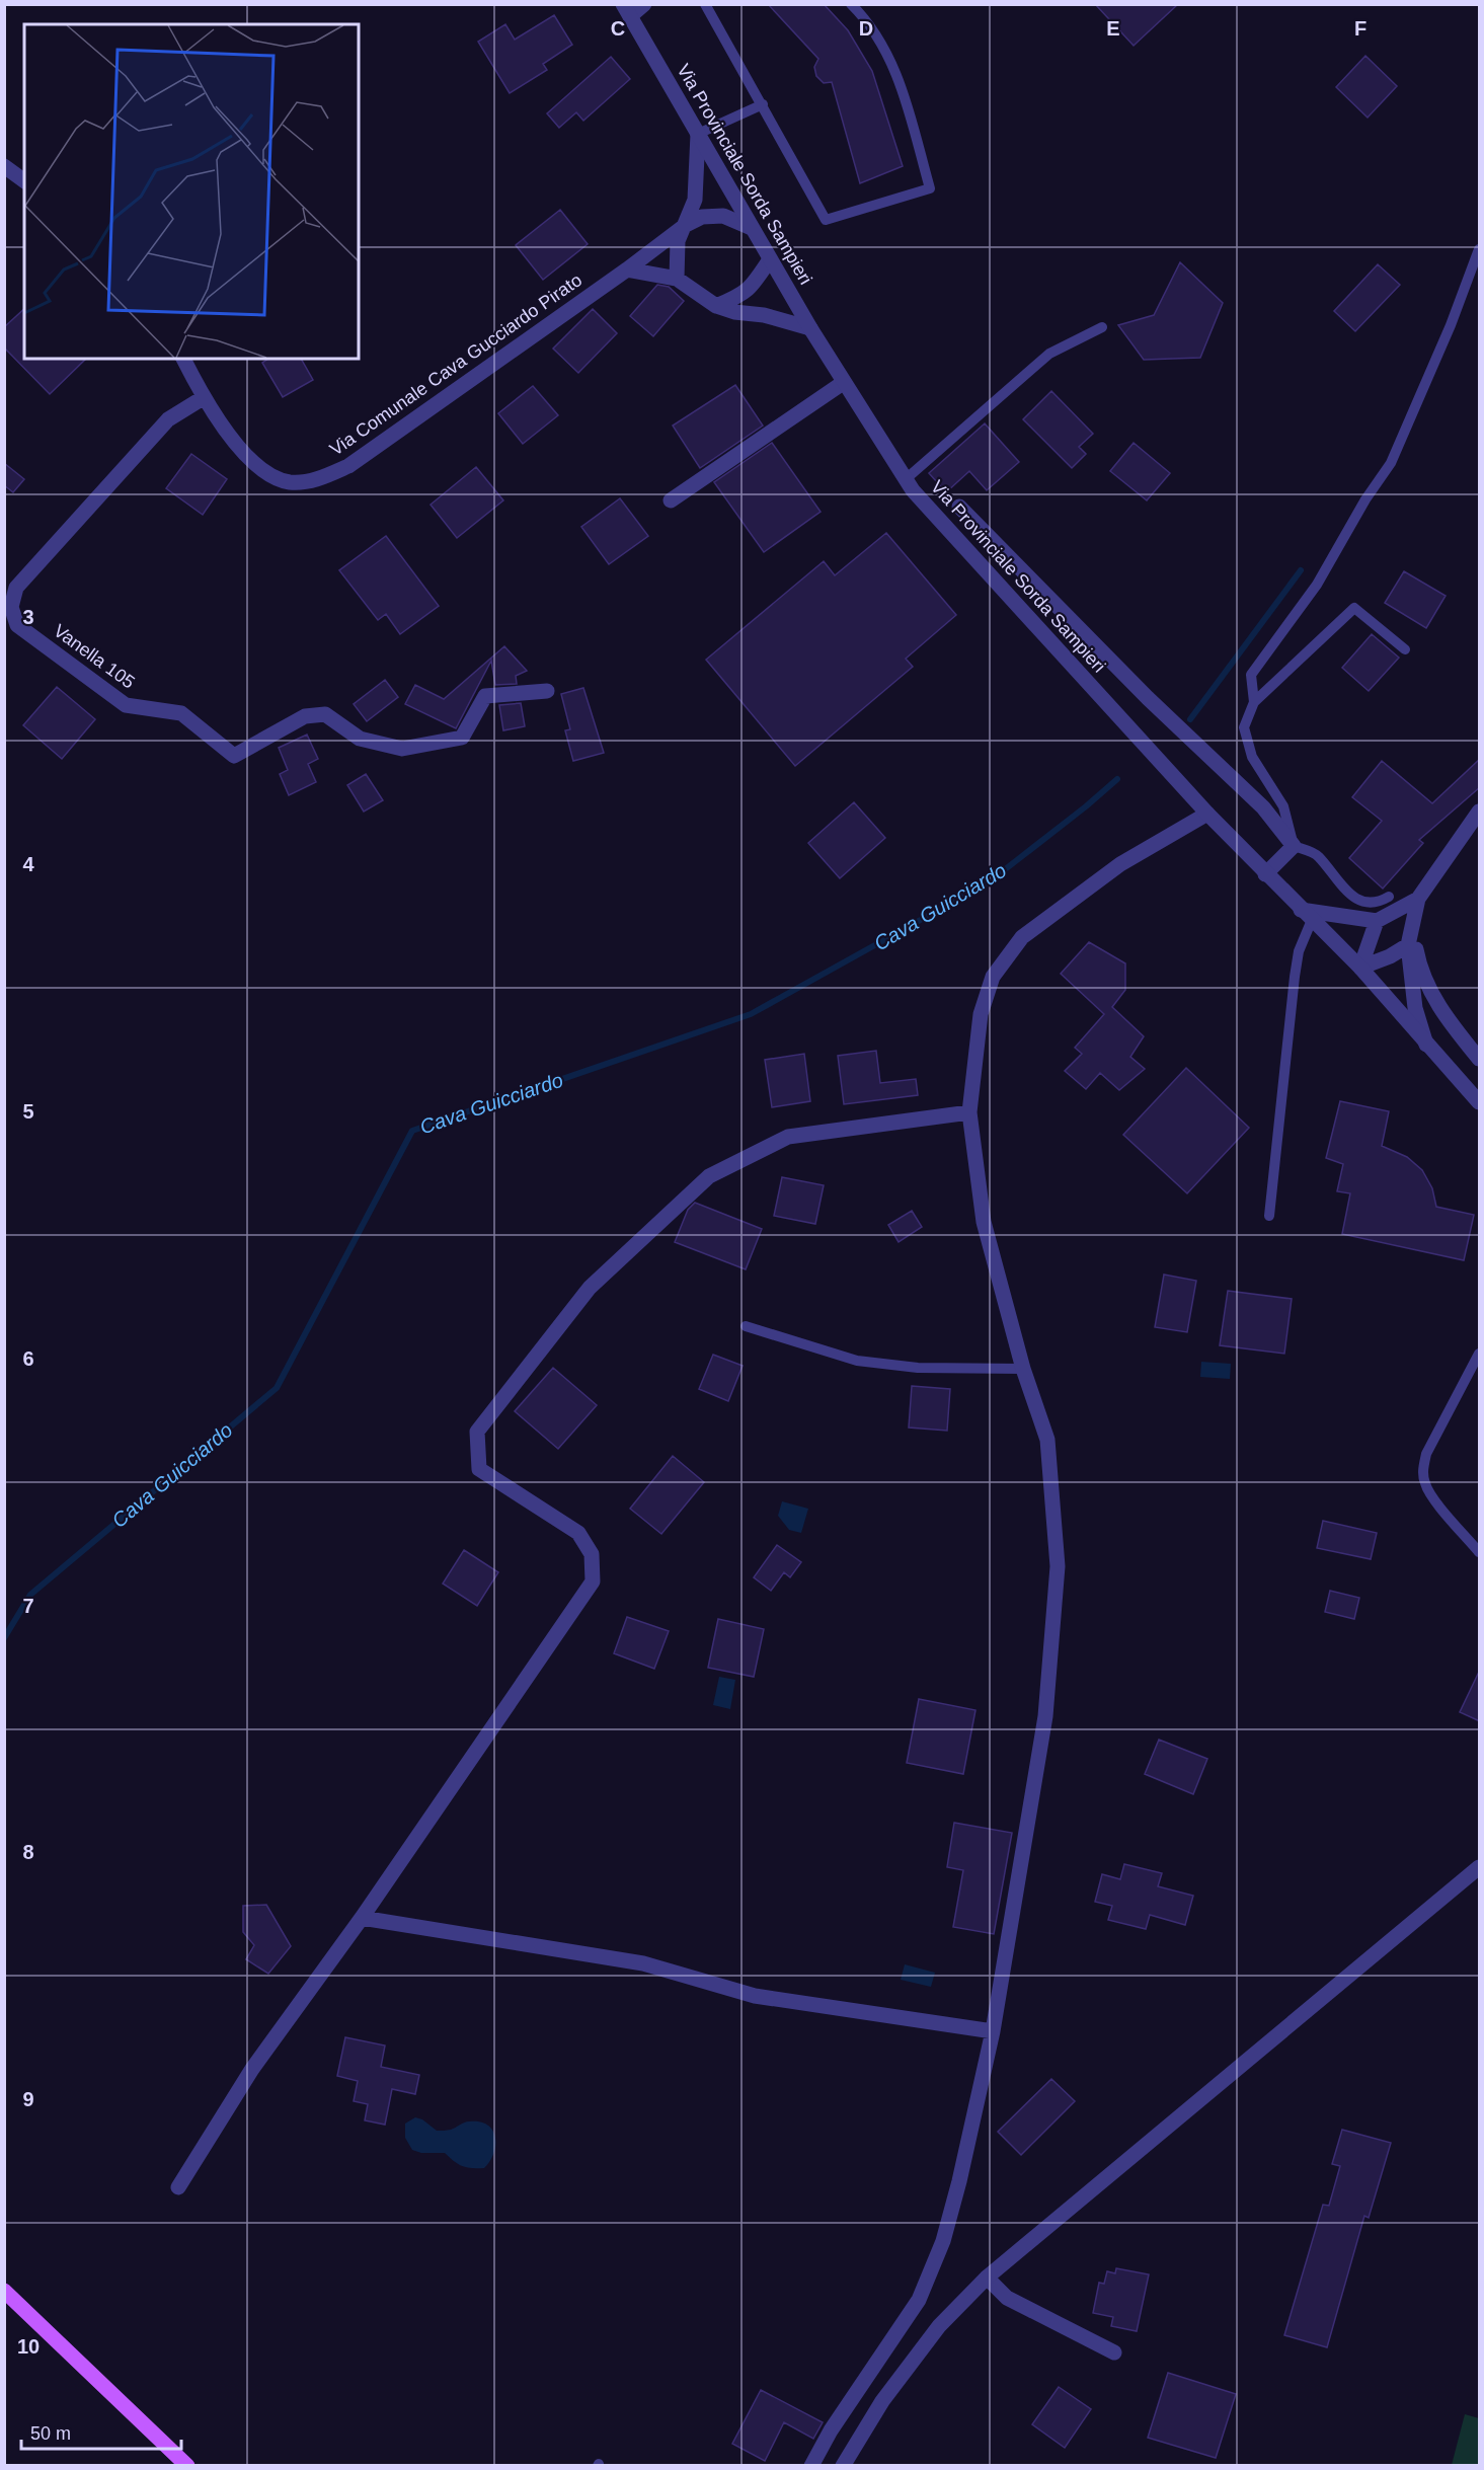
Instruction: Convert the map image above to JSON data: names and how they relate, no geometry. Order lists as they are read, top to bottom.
{
  "streets": {
    "street": ["Via Provinciale Sorda Sampieri", "Via Comunale Cava Gucciardo Pirato", "Vanella 105"]
  },
  "crossings": [
    ["Via Provinciale Sorda Sampieri", "Via Comunale Cava Gucciardo Pirato"],
    ["Via Comunale Cava Gucciardo Pirato", "Vanella 105"]
  ],
  "water": ["Cava Guicciardo"],
  "scale_bar": "50 m",
  "grid": {
    "columns": [
      "C",
      "D",
      "E",
      "F"
    ],
    "rows": [
      "3",
      "4",
      "5",
      "6",
      "7",
      "8",
      "9",
      "10"
    ]
  }
}
